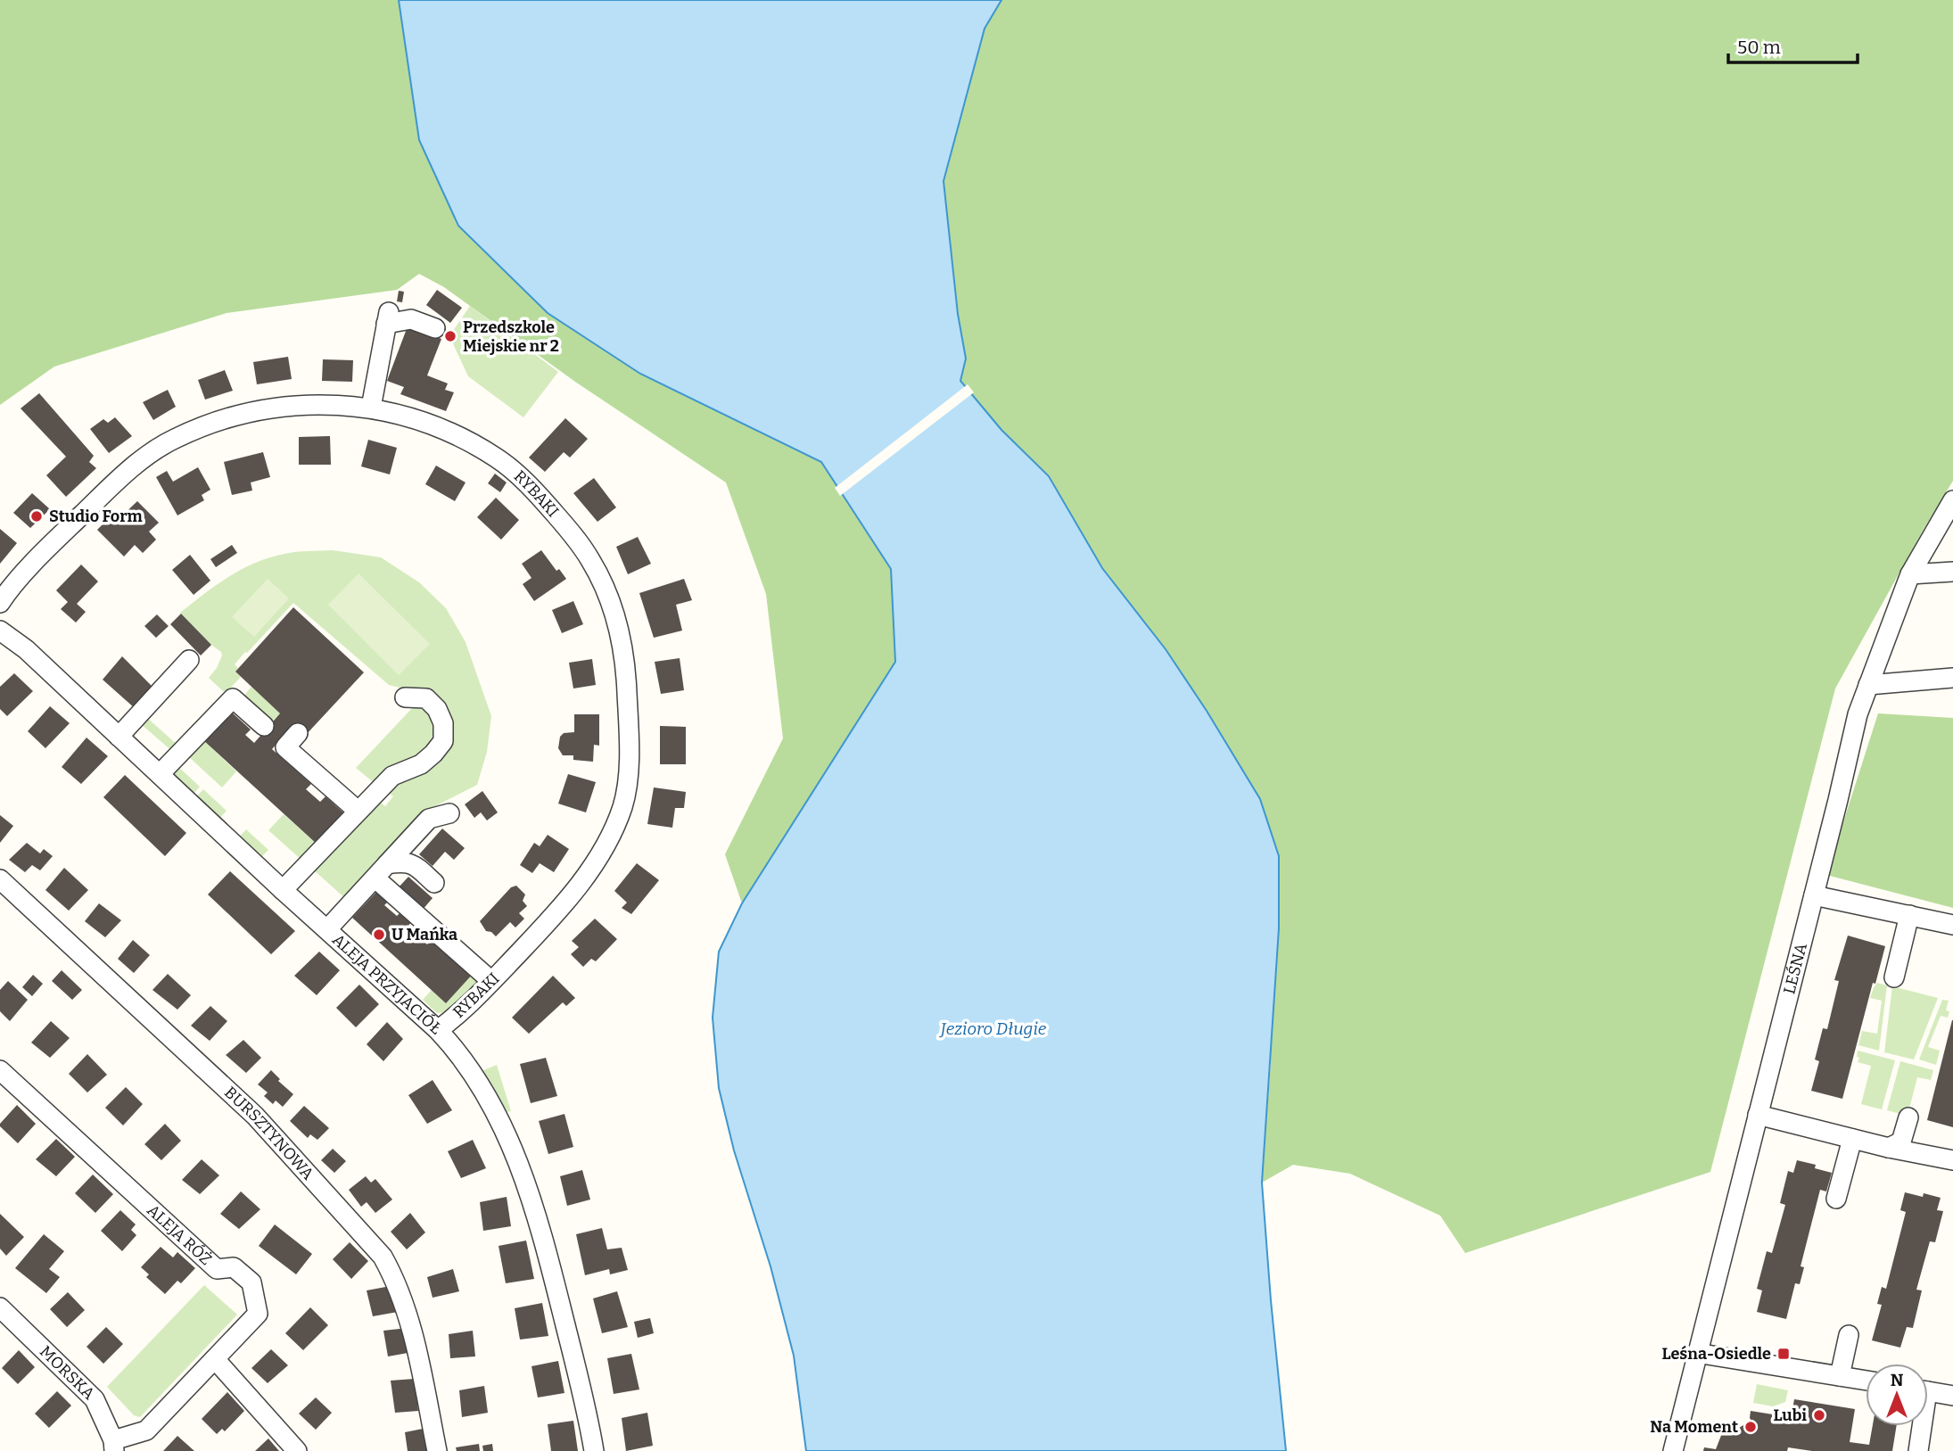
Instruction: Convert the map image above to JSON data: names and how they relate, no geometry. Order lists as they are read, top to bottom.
{
  "streets": {
    "street": [
      "RYBAKI",
      "LEŚNA",
      "ALEJA PRZYJACIÓŁ",
      "BURSZTYNOWA",
      "ALEJA RÓŻ",
      "MORSKA"
    ]
  },
  "crossings": [
    ["RYBAKI", "ALEJA PRZYJACIÓŁ"],
    ["ALEJA RÓŻ", "MORSKA"]
  ],
  "water": ["Jezioro Długie"],
  "places": {
    "other": [
      "Przedszkole Miejskie nr 2",
      "Studio Form",
      "U Mańka",
      "Lubi",
      "Na Moment"
    ],
    "transit": ["Leśna-Osiedle"]
  },
  "scale_bar": "50 m",
  "north": "top"
}
